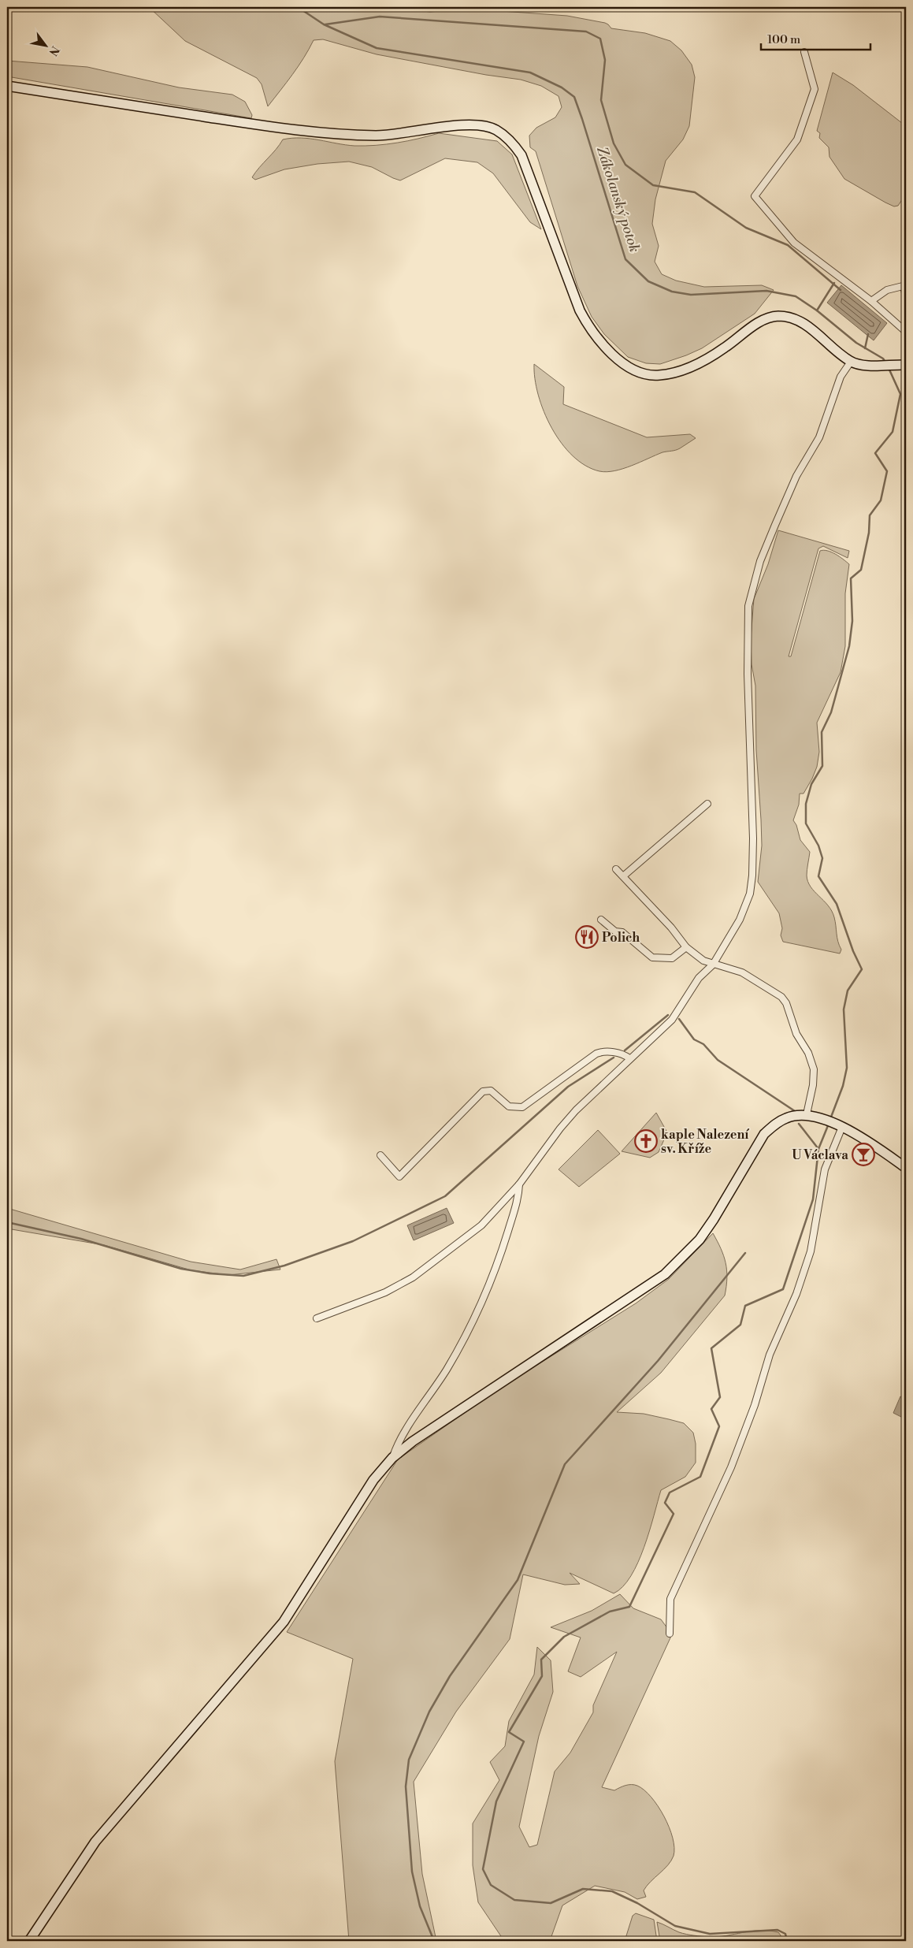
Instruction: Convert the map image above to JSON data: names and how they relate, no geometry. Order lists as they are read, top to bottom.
{
  "water": ["Zákolanský potok"],
  "places": {
    "restaurant": ["Polich"],
    "church": ["kaple Nalezení sv. Kříže"],
    "bar": ["U Václava"]
  },
  "scale_bar": "100 m",
  "north": "bottom right"
}
